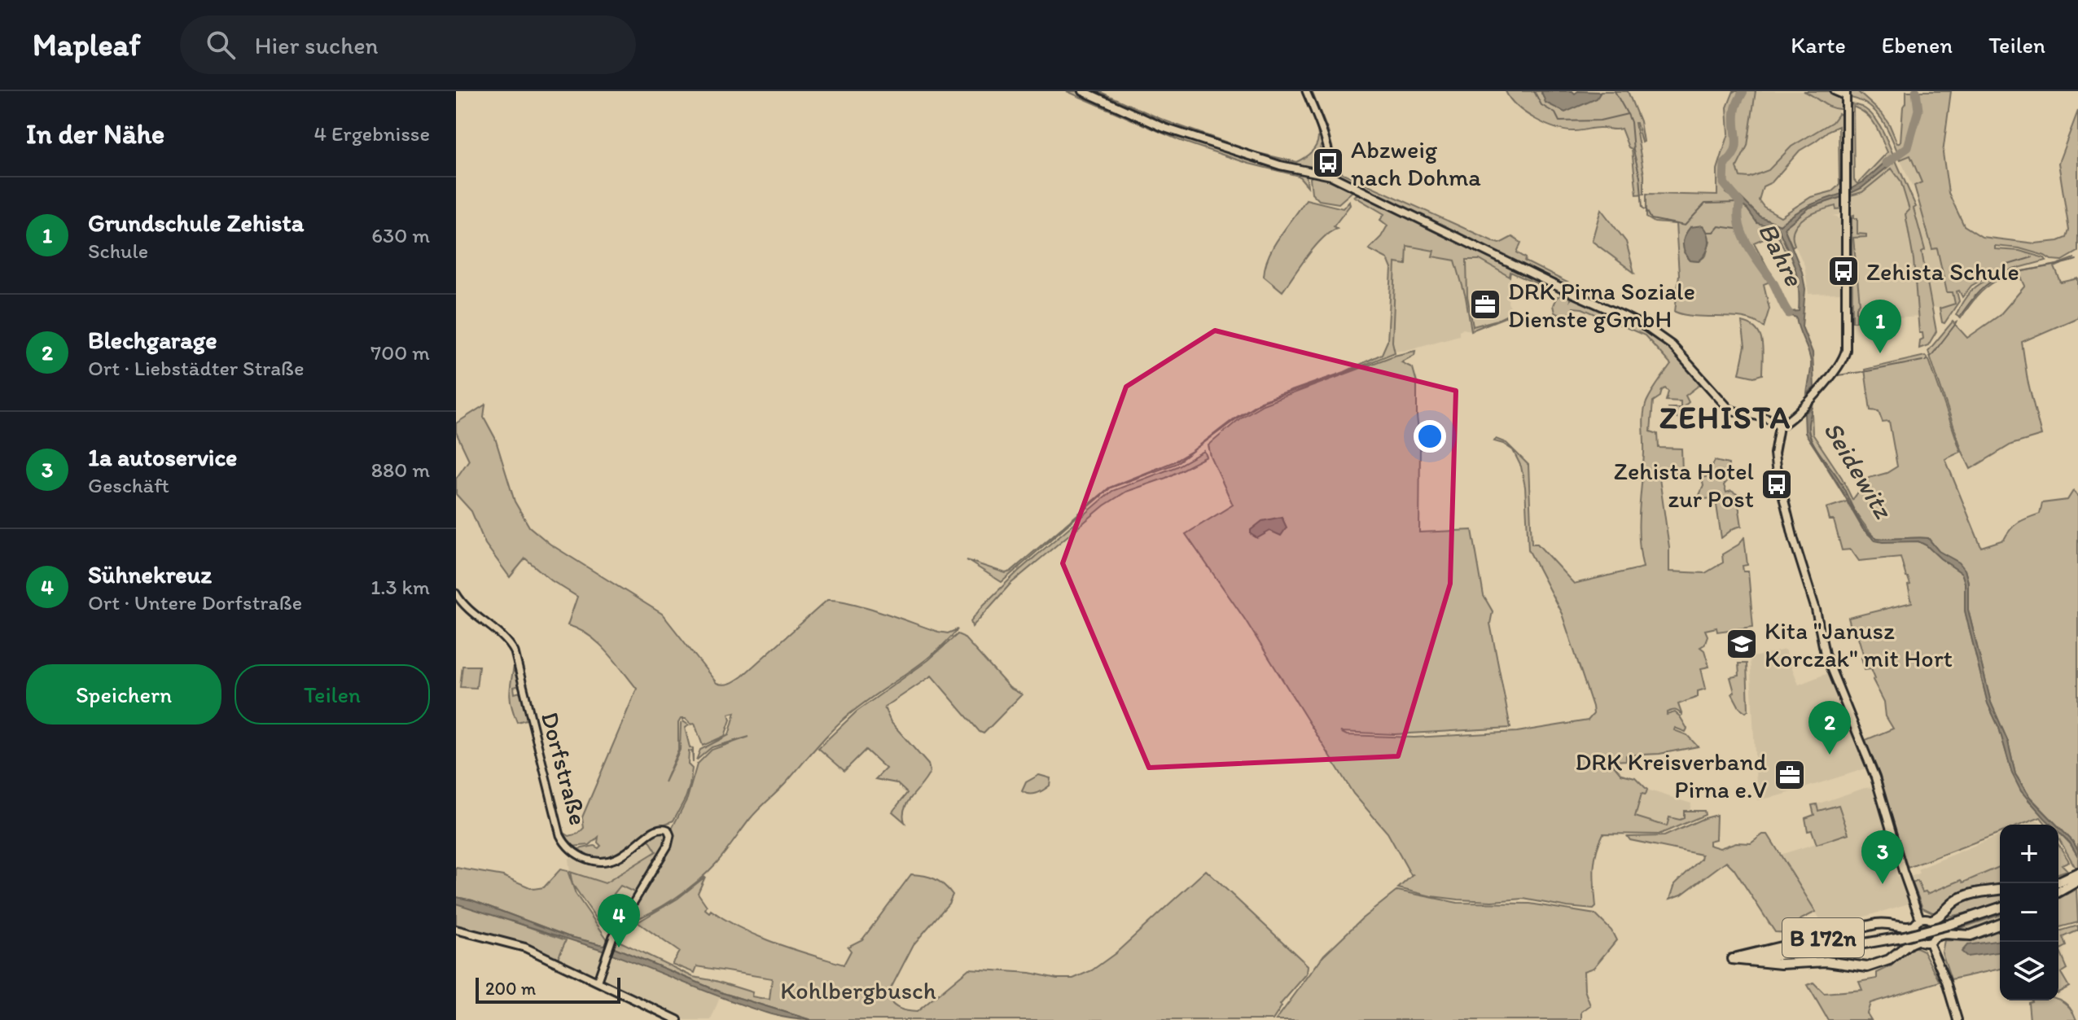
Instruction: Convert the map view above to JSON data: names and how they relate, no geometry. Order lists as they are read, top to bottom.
{
  "streets": {
    "highway": ["B 172n"],
    "street": ["Dorfstraße"]
  },
  "districts": ["ZEHISTA"],
  "water": ["Bahre", "Seidewitz"],
  "parks": ["Kohlbergbusch"],
  "places": {
    "bus stop": ["Abzweig nach Dohma", "Zehista Schule", "Zehista Hotel zur Post"],
    "office": ["DRK Pirna Soziale Dienste gGmbH", "DRK Kreisverband Pirna e.V"],
    "school or university": ["Kita \"Janusz Korczak\" mit Hort"]
  },
  "scale_bar": "200 m",
  "page": {
    "header": "Mapleaf",
    "search": "Hier suchen",
    "nav": ["Karte", "Ebenen", "Teilen"],
    "heading": ["In der Nähe", "4 Ergebnisse"],
    "list": [
      {
        "mark": "1",
        "name": "Grundschule Zehista",
        "note": "Schule",
        "value": "630 m"
      },
      {
        "mark": "2",
        "name": "Blechgarage",
        "note": "Ort · Liebstädter Straße",
        "value": "700 m"
      },
      {
        "mark": "3",
        "name": "1a autoservice",
        "note": "Geschäft",
        "value": "880 m"
      },
      {
        "mark": "4",
        "name": "Sühnekreuz",
        "note": "Ort · Untere Dorfstraße",
        "value": "1.3 km"
      }
    ],
    "pins": [
      "1",
      "2",
      "3",
      "4"
    ],
    "buttons": ["Speichern", "Teilen"],
    "map_buttons": ["+", "−"],
    "scale": "200 m"
  }
}
